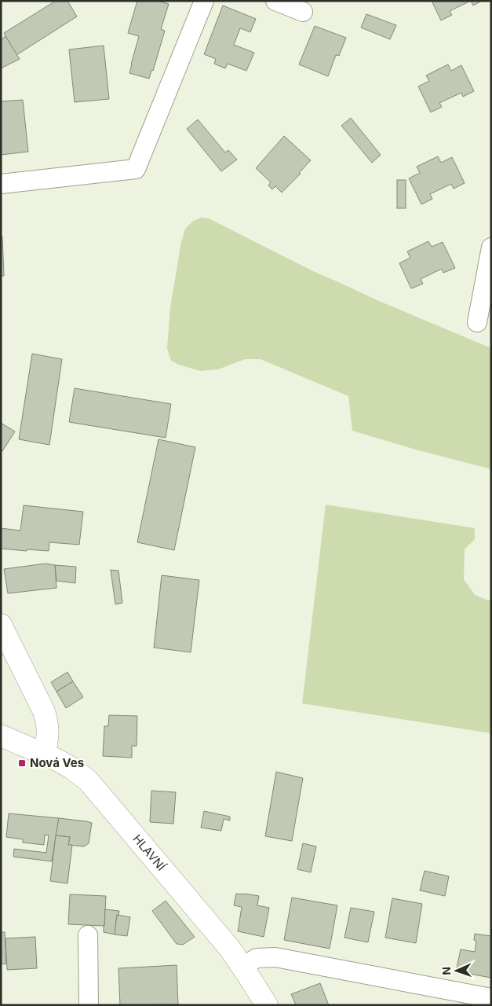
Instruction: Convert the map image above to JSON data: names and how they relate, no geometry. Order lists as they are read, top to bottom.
{
  "streets": {
    "street": ["HLAVNÍ"]
  },
  "places": {
    "transit": ["Nová Ves"]
  },
  "north": "left"
}
